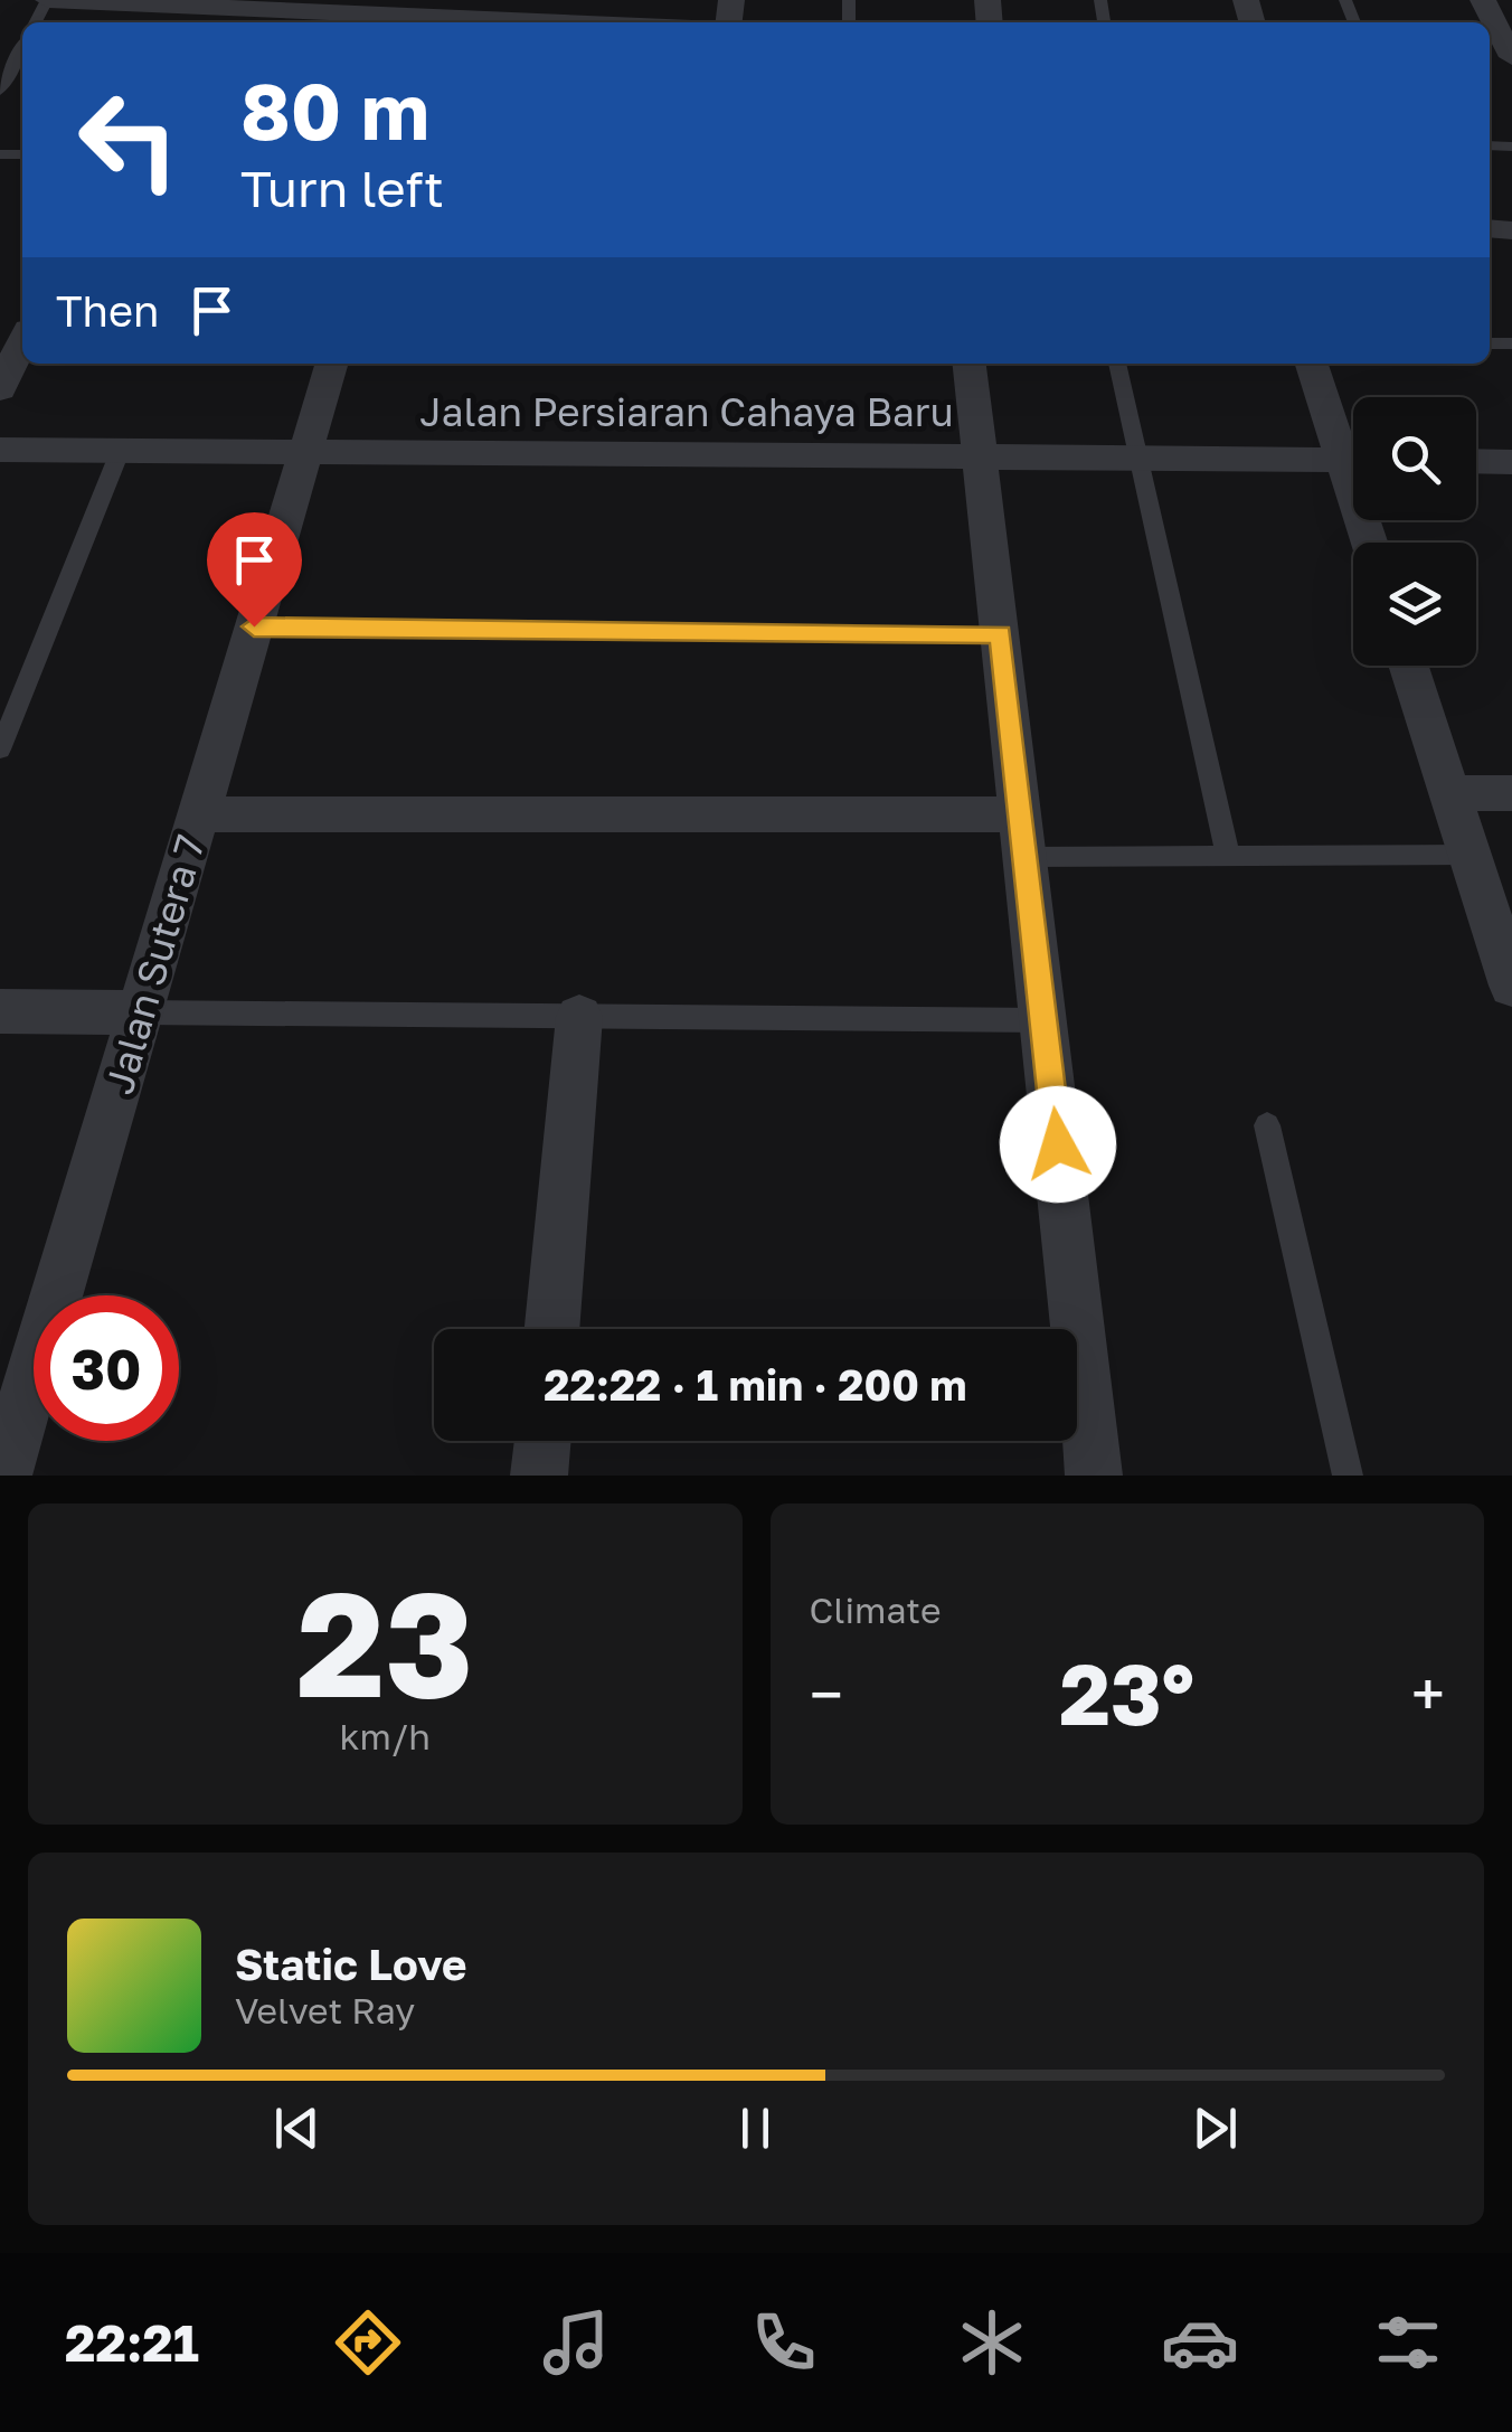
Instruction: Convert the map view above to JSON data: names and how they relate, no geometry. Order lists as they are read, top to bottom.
{
  "streets": {
    "street": ["Jalan Persiaran Cahaya Baru", "Jalan Sutera 7"]
  },
  "crossings": [
    ["Jalan Persiaran Cahaya Baru", "Jalan Sutera 7"]
  ],
  "page": {
    "turn": ["80 m", "Turn left"],
    "then": "Then",
    "limit": "30",
    "trip": "22:22 · 1 min · 200 m",
    "tile": [
      ["23", "km/h"],
      "Climate"
    ],
    "heat": ["−", "23°", "+"],
    "song": ["Static Love", "Velvet Ray"],
    "tabs": "22:21"
  }
}
